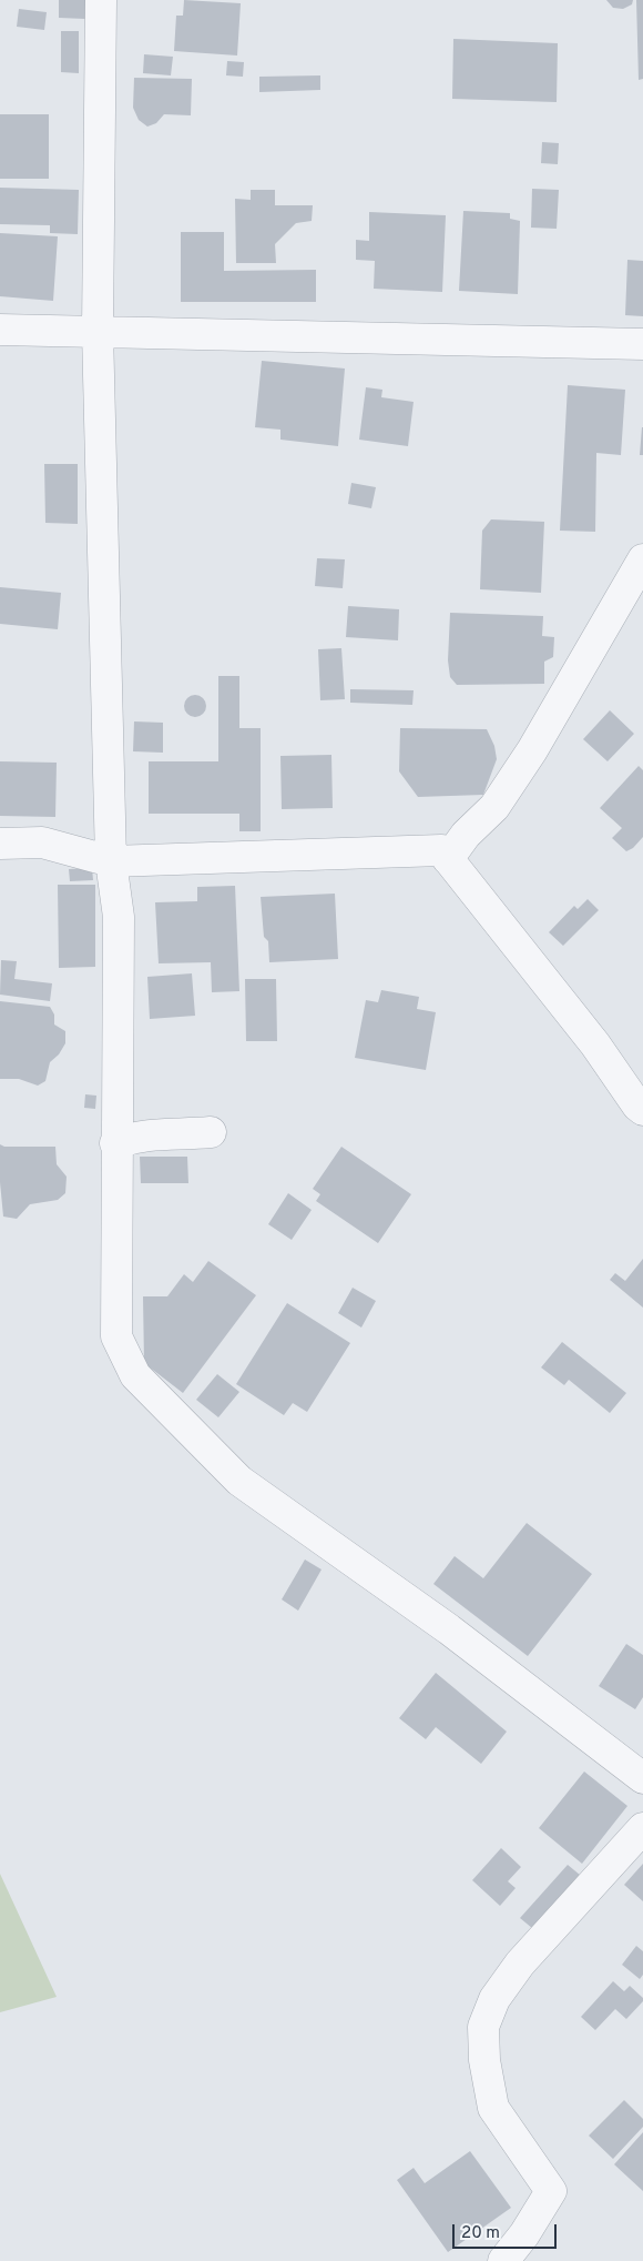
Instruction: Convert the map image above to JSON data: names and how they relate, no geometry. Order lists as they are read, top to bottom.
{
  "scale_bar": "20 m"
}
